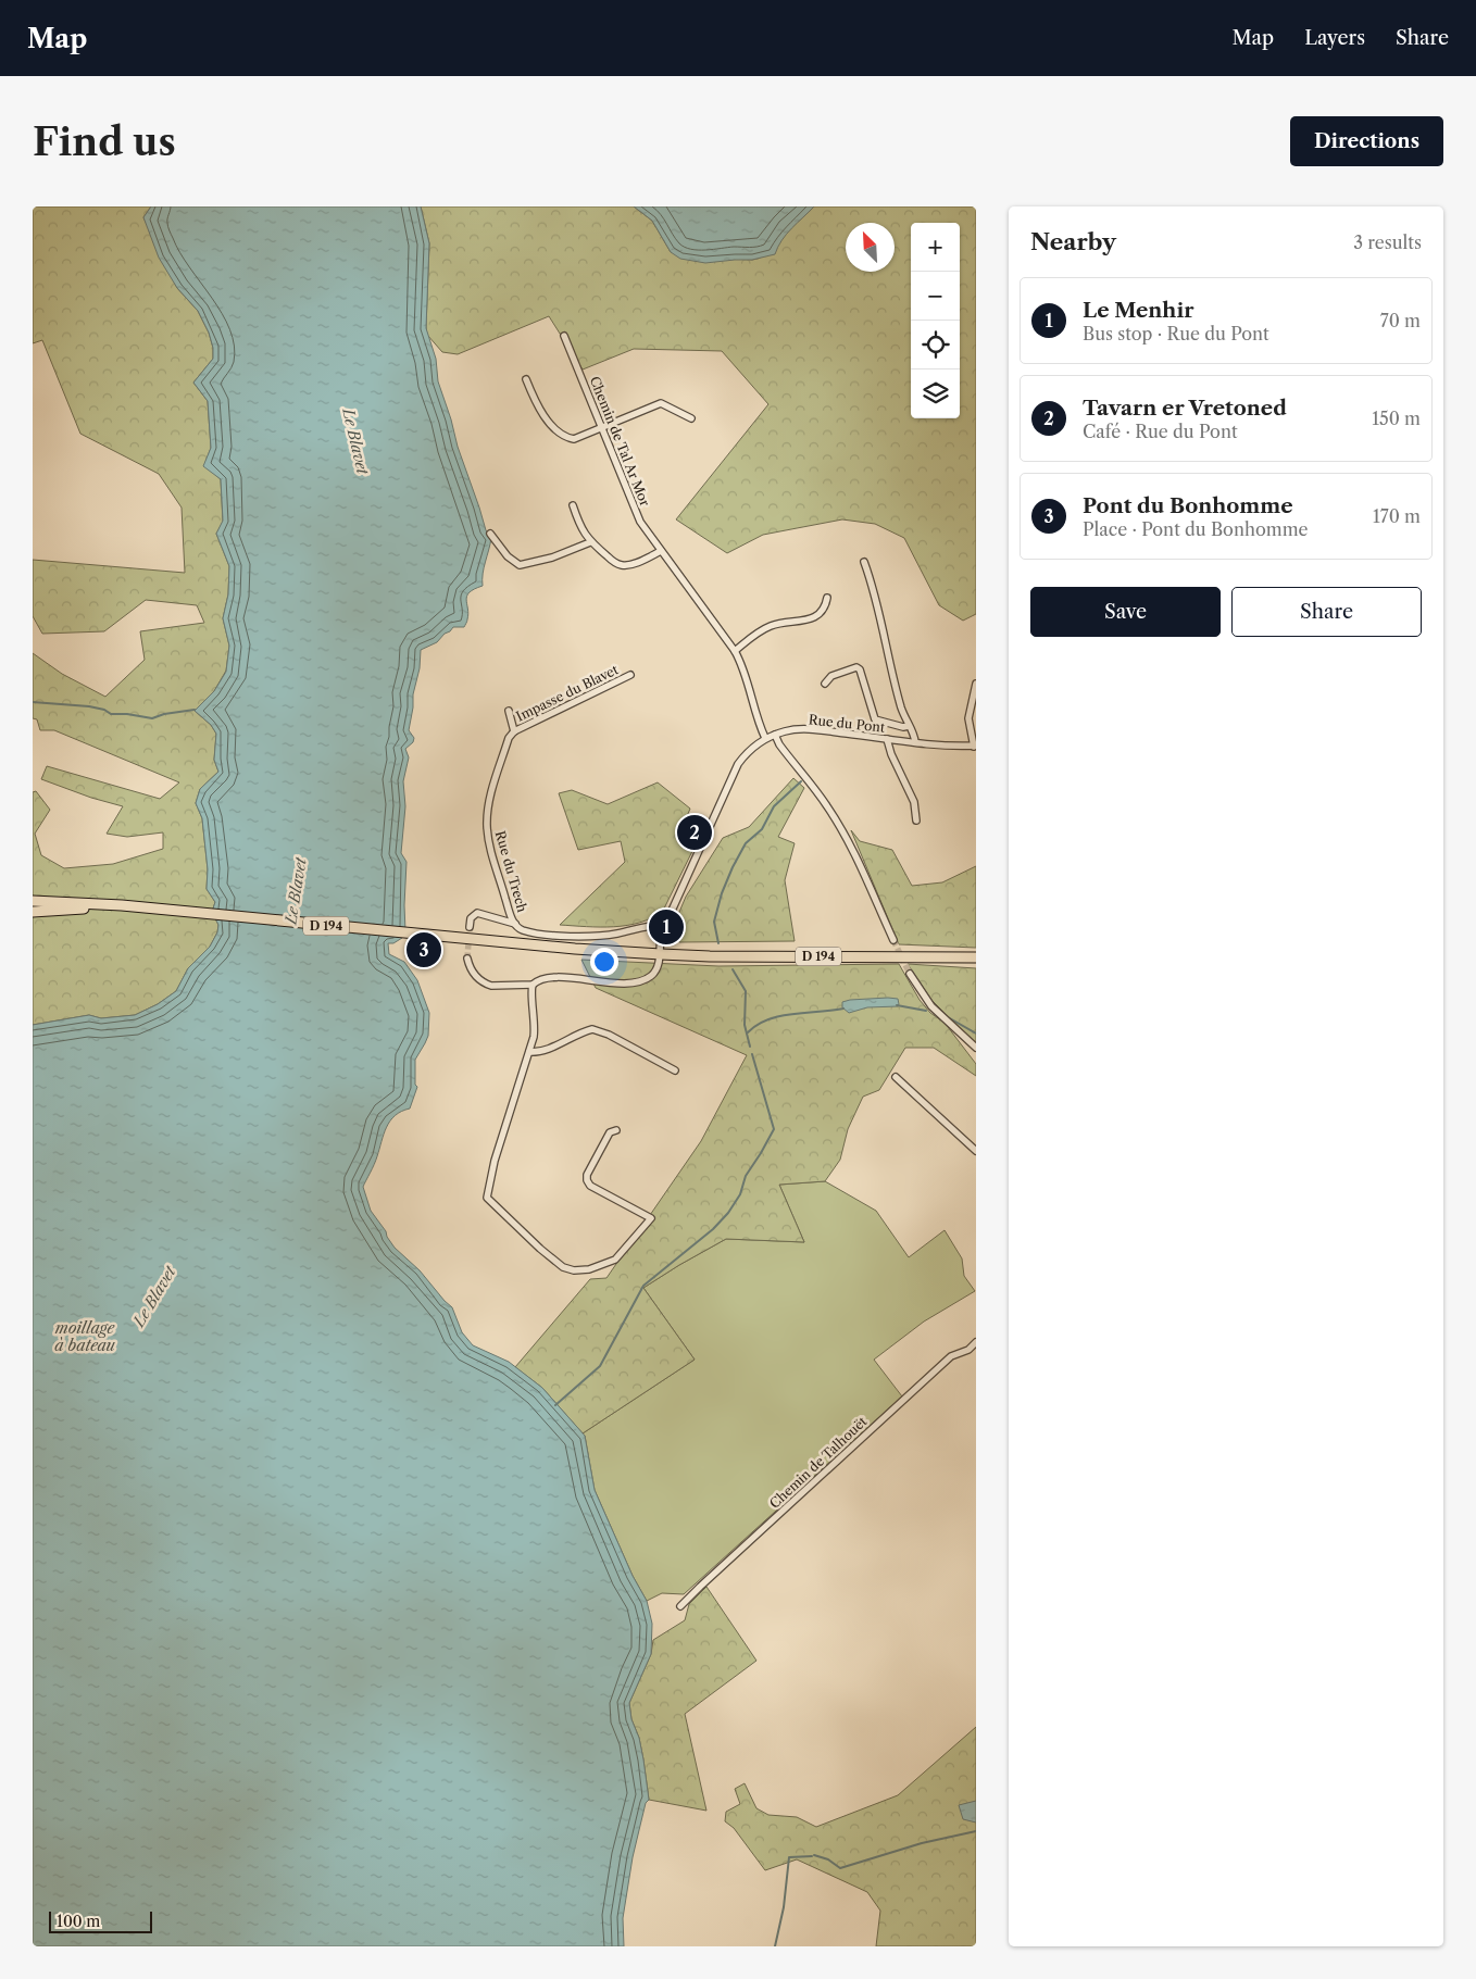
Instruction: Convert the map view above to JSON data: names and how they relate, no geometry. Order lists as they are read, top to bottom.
{
  "streets": {
    "main road": ["D 194"],
    "street": [
      "Chemin de Tal Ar Mor",
      "Impasse du Blavet",
      "Rue du Pont",
      "Rue du Trech",
      "Chemin de Talhouët"
    ]
  },
  "crossings": [
    ["Chemin de Tal Ar Mor", "Rue du Pont"],
    ["Impasse du Blavet", "Rue du Trech"],
    ["Rue du Pont", "Rue du Trech"],
    ["Rue du Pont", "D 194"]
  ],
  "water": ["Le Blavet", "moillage à bateau"],
  "scale_bar": "100 m",
  "north": "top left",
  "page": {
    "header": "Map",
    "nav": ["Map", "Layers", "Share"],
    "buttons": [
      "Directions",
      ["Save", "Share"]
    ],
    "title": "Find us",
    "heading": ["Nearby", "3 results"],
    "map_buttons": ["+", "−"],
    "list": [
      {
        "mark": "1",
        "name": "Le Menhir",
        "note": "Bus stop · Rue du Pont",
        "value": "70 m"
      },
      {
        "mark": "2",
        "name": "Tavarn er Vretoned",
        "note": "Café · Rue du Pont",
        "value": "150 m"
      },
      {
        "mark": "3",
        "name": "Pont du Bonhomme",
        "note": "Place · Pont du Bonhomme",
        "value": "170 m"
      }
    ],
    "pins": ["2", "1", "3"],
    "scale": "100 m"
  }
}
